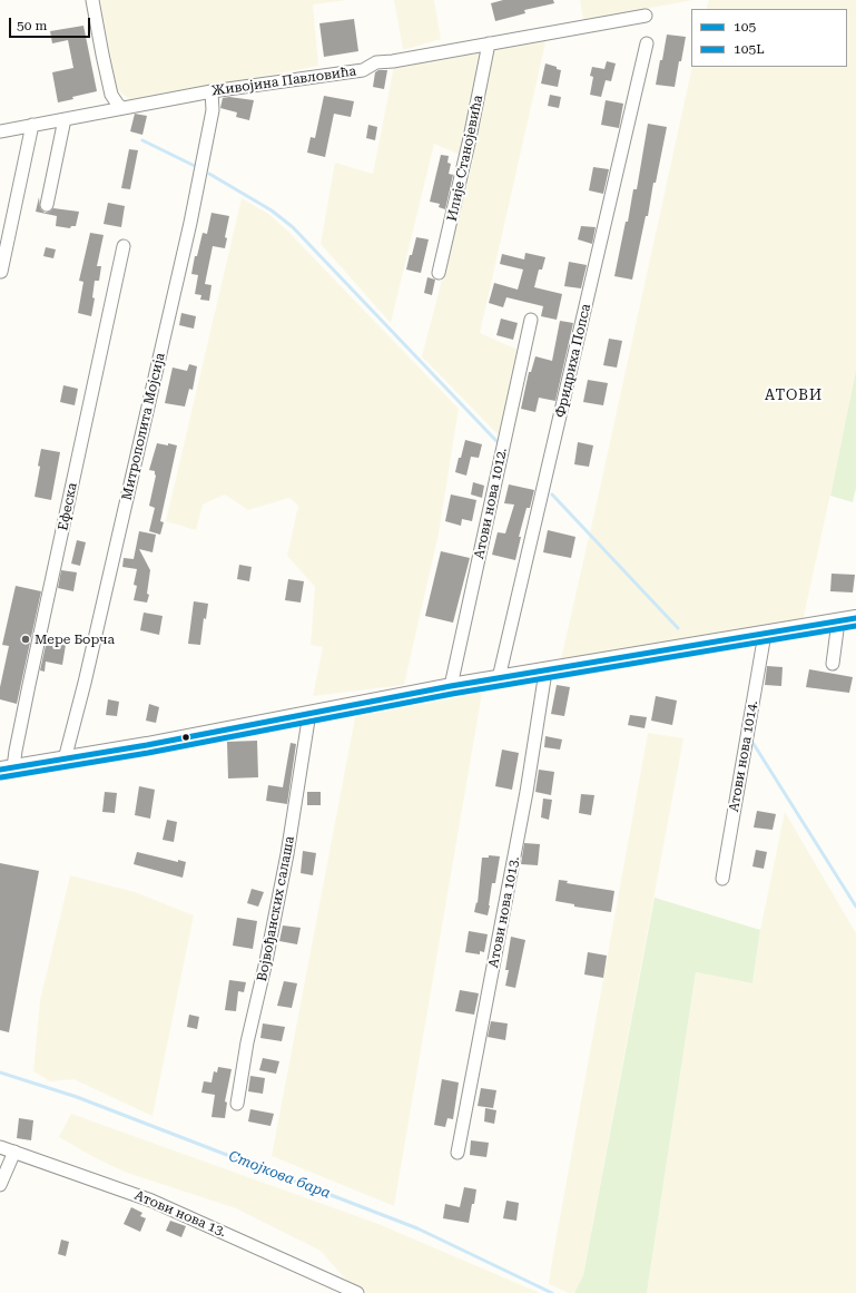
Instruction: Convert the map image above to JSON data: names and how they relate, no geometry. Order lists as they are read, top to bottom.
{
  "streets": {
    "street": [
      "Живојина Павловића",
      "Илије Станојевића",
      "Фридриха Попса",
      "Митрополита Мојсија",
      "Атови нова 1012.",
      "Ефеска",
      "Атови нова 1014.",
      "Војвођанских салаша",
      "Атови нова 1013.",
      "Атови нова 13."
    ]
  },
  "crossings": [
    ["Живојина Павловића", "Илије Станојевића"],
    ["Живојина Павловића", "Митрополита Мојсија"]
  ],
  "districts": ["АТОВИ"],
  "water": ["Стојкова бара"],
  "places": ["Мере Борча"],
  "lines": ["transit line 105", "transit line 105L"],
  "legend": ["105", "105L"],
  "scale_bar": "50 m"
}
